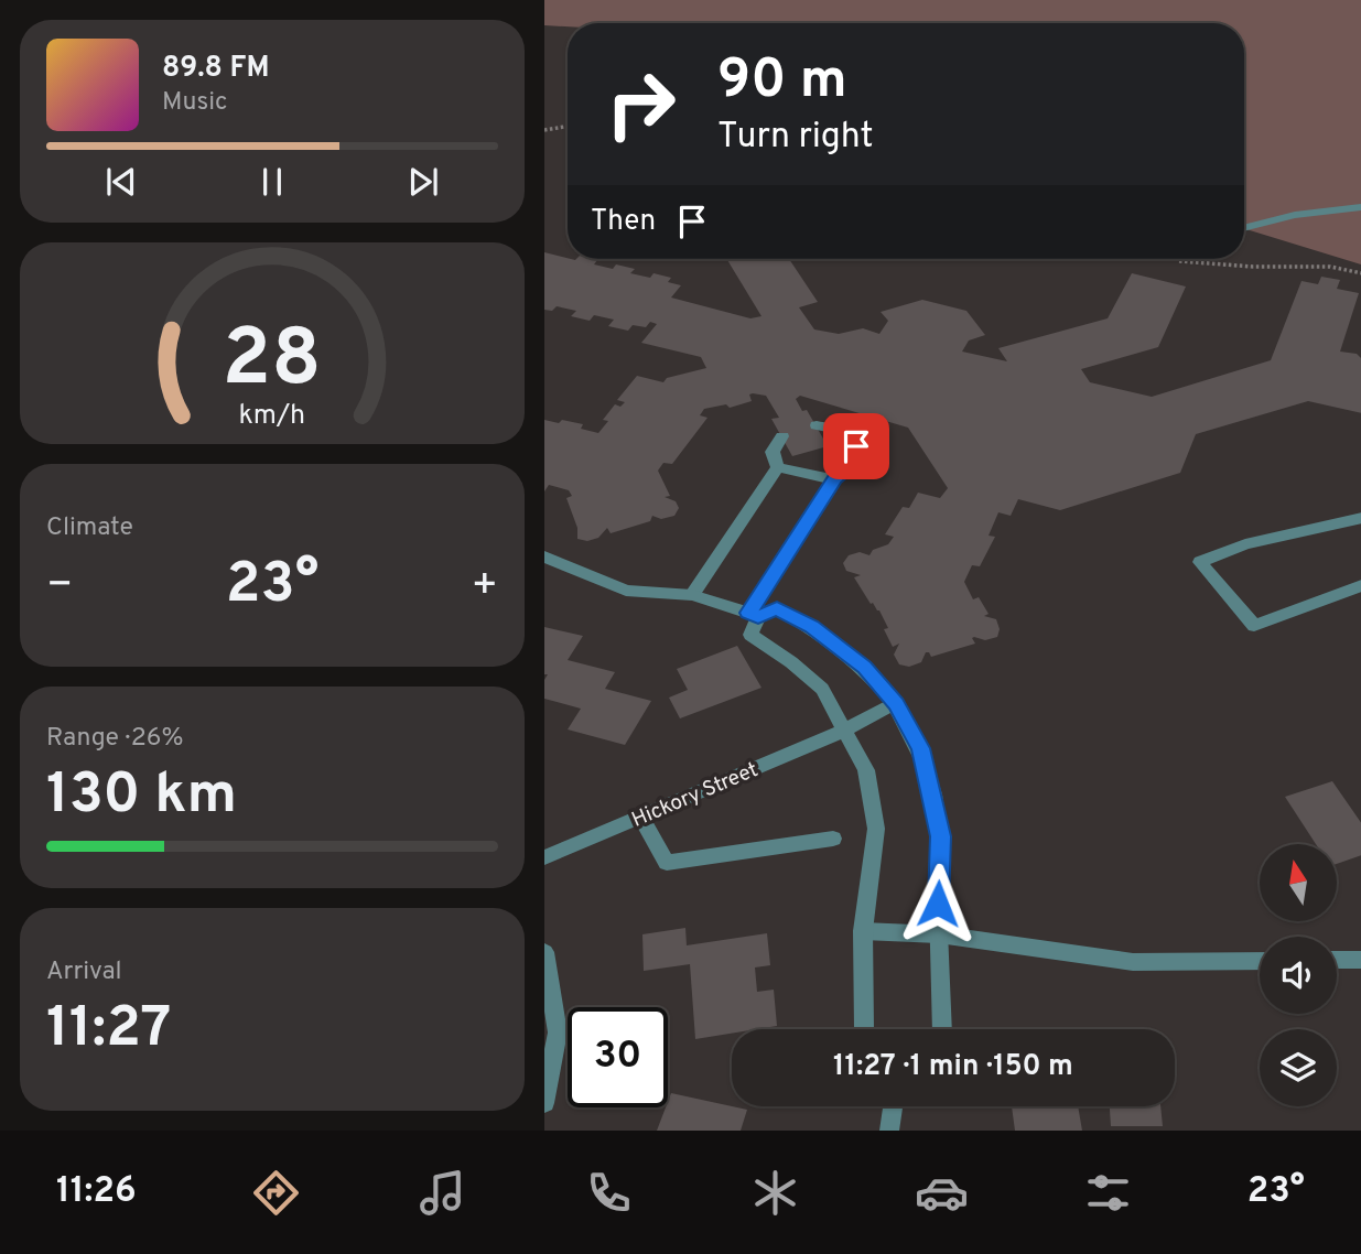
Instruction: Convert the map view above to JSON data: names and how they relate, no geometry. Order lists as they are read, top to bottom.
{
  "streets": {
    "street": ["Hickory Street"]
  },
  "north": "top",
  "page": {
    "turn": ["90 m", "Turn right"],
    "song": ["89.8 FM", "Music"],
    "then": "Then",
    "tile": [
      "Climate",
      ["Range · 26%", "130 km"],
      ["Arrival", "11:27"]
    ],
    "heat": ["−", "23°", "+"],
    "limit": "30",
    "trip": "11:27 · 1 min · 150 m",
    "tabs": ["11:26", "23°"],
    "gauge": ["28", "km/h"]
  }
}
